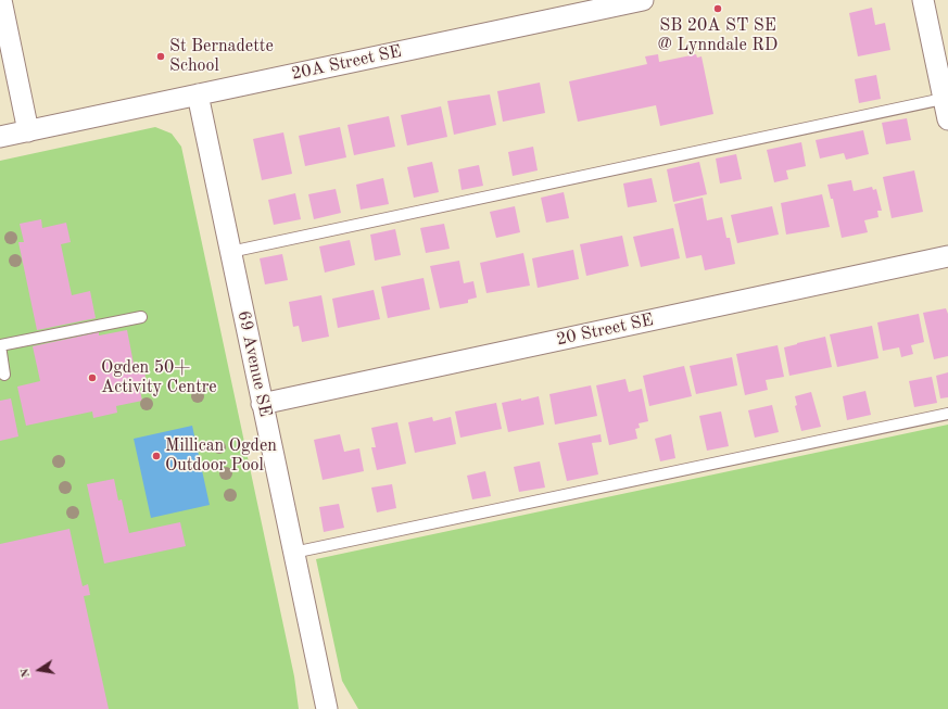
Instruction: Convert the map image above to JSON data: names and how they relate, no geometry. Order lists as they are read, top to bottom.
{
  "streets": {
    "street": ["20A Street SE", "20 Street SE", "69 Avenue SE"]
  },
  "crossings": [
    ["20A Street SE", "69 Avenue SE"],
    ["20 Street SE", "69 Avenue SE"]
  ],
  "places": [
    "SB 20A ST SE @ Lynndale RD",
    "St Bernadette School",
    "Ogden 50+ Activity Centre",
    "Millican Ogden Outdoor Pool"
  ],
  "north": "left"
}
